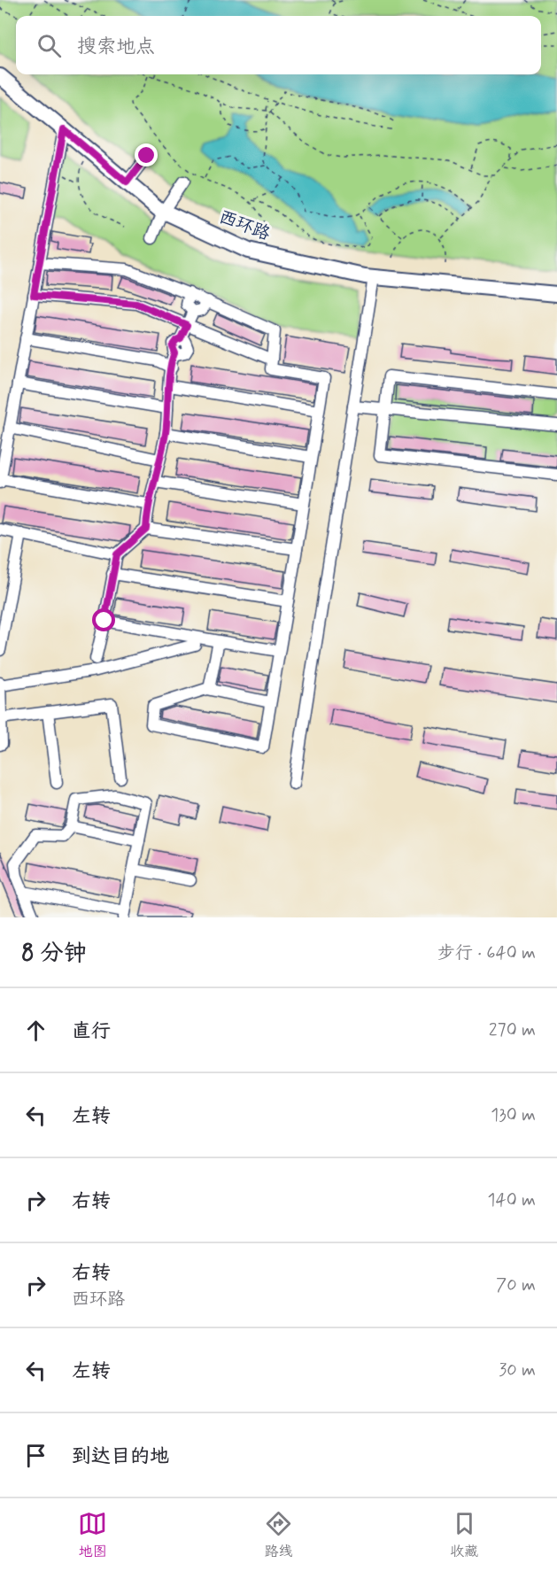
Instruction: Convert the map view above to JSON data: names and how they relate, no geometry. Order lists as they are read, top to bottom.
{
  "streets": {
    "main road": ["西环路"]
  },
  "page": {
    "search": "搜索地点",
    "heading": ["8 分钟", "步行 · 640 m"],
    "list": [
      ["直行", "270 m"],
      ["左转", "130 m"],
      ["右转", "140 m"],
      ["右转", "西环路", "70 m"],
      ["左转", "30 m"],
      "到达目的地"
    ],
    "nav": ["地图", "路线", "收藏"]
  }
}
